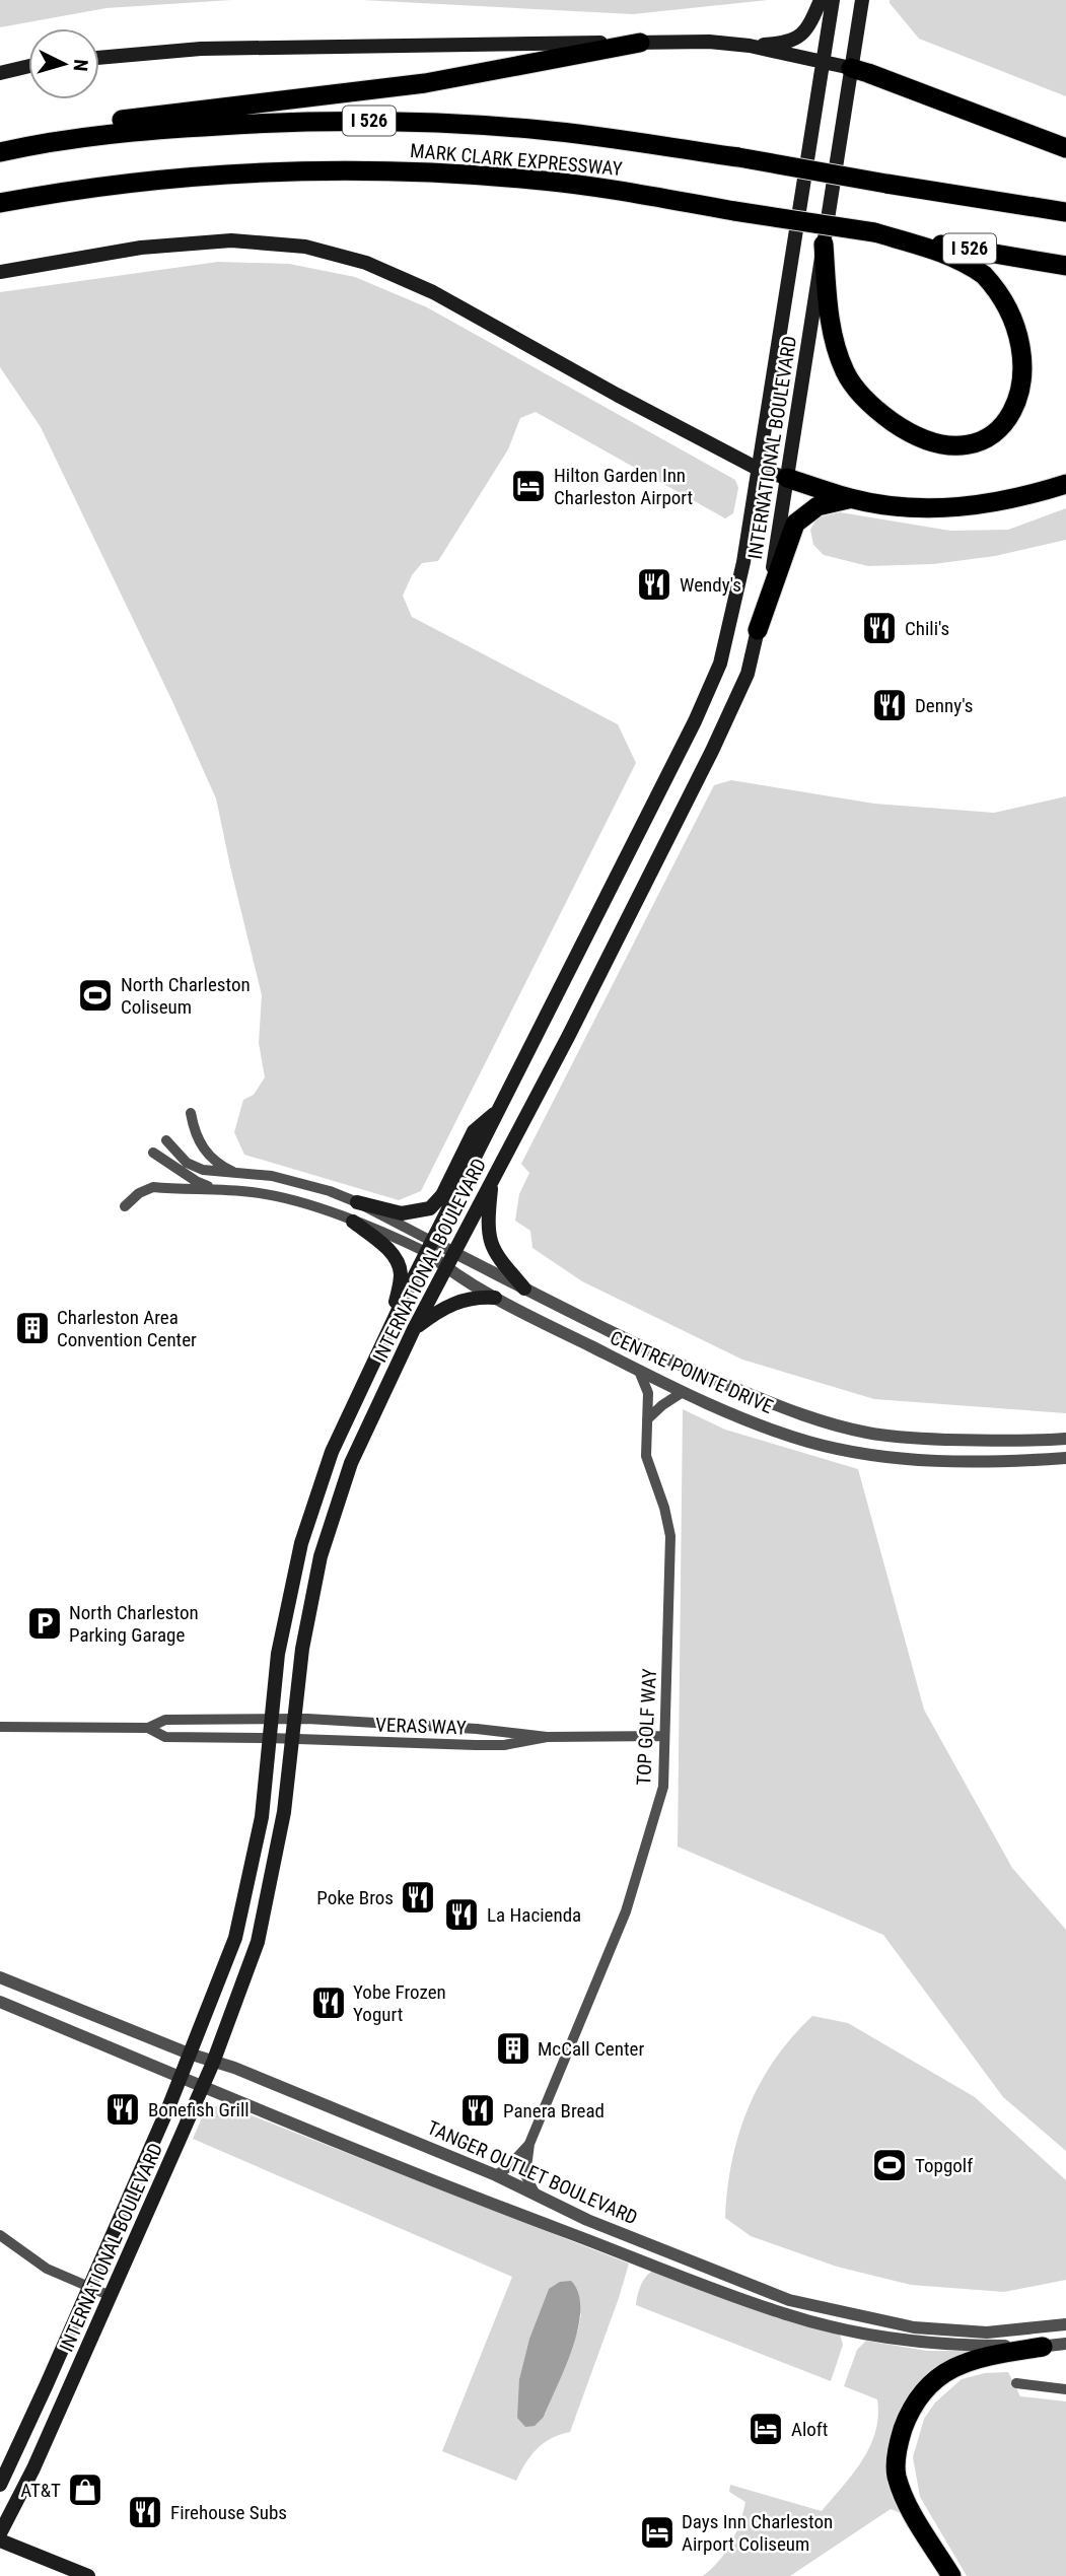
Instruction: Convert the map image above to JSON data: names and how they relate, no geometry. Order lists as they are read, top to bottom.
{
  "streets": {
    "highway": ["I 526", "MARK CLARK EXPRESSWAY"],
    "main road": ["INTERNATIONAL BOULEVARD"],
    "street": [
      "CENTRE POINTE DRIVE",
      "VERAS WAY",
      "TOP GOLF WAY",
      "TANGER OUTLET BOULEVARD"
    ]
  },
  "crossings": [
    ["INTERNATIONAL BOULEVARD", "CENTRE POINTE DRIVE"],
    ["INTERNATIONAL BOULEVARD", "VERAS WAY"],
    ["INTERNATIONAL BOULEVARD", "TANGER OUTLET BOULEVARD"],
    ["CENTRE POINTE DRIVE", "TOP GOLF WAY"],
    ["VERAS WAY", "TOP GOLF WAY"],
    ["TOP GOLF WAY", "TANGER OUTLET BOULEVARD"]
  ],
  "places": {
    "hotel": ["Hilton Garden Inn Charleston Airport", "Aloft", "Days Inn Charleston Airport Coliseum"],
    "restaurant": [
      "Wendy's",
      "Chili's",
      "Denny's",
      "Poke Bros",
      "La Hacienda",
      "Yobe Frozen Yogurt",
      "Bonefish Grill",
      "Panera Bread",
      "Firehouse Subs"
    ],
    "sports": ["North Charleston Coliseum", "Topgolf"],
    "building": ["Charleston Area Convention Center", "McCall Center"],
    "parking": ["North Charleston Parking Garage"],
    "shop": ["AT&T"]
  },
  "north": "right"
}
